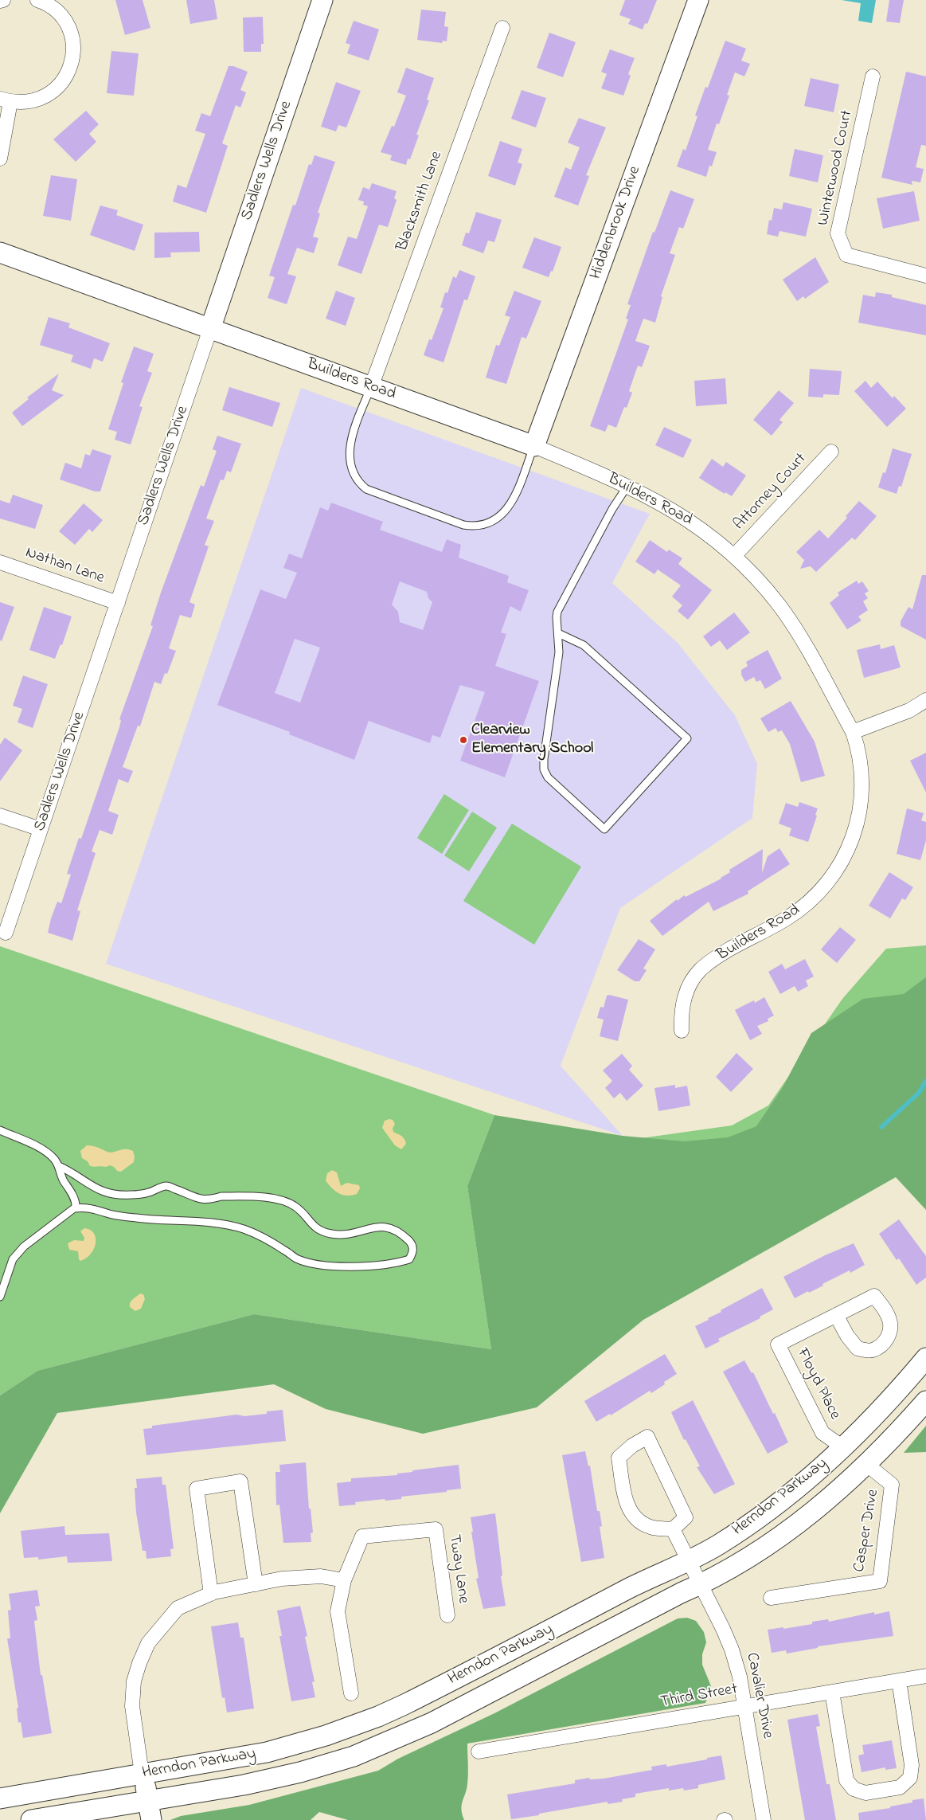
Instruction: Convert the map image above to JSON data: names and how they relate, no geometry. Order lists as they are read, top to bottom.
{
  "streets": {
    "main road": [
      "Sadlers Wells Drive",
      "Hiddenbrook Drive",
      "Builders Road",
      "Herndon Parkway"
    ],
    "street": [
      "Winterwood Court",
      "Blacksmith Lane",
      "Attorney Court",
      "Nathan Lane",
      "Floyd Place",
      "Casper Drive",
      "Tway Lane",
      "Cavalier Drive",
      "Third Street"
    ]
  },
  "crossings": [
    ["Sadlers Wells Drive", "Builders Road"],
    ["Sadlers Wells Drive", "Nathan Lane"],
    ["Blacksmith Lane", "Builders Road"],
    ["Hiddenbrook Drive", "Builders Road"],
    ["Builders Road", "Attorney Court"],
    ["Floyd Place", "Herndon Parkway"],
    ["Herndon Parkway", "Casper Drive"],
    ["Herndon Parkway", "Cavalier Drive"],
    ["Cavalier Drive", "Third Street"]
  ],
  "places": ["Clearview Elementary School"]
}
